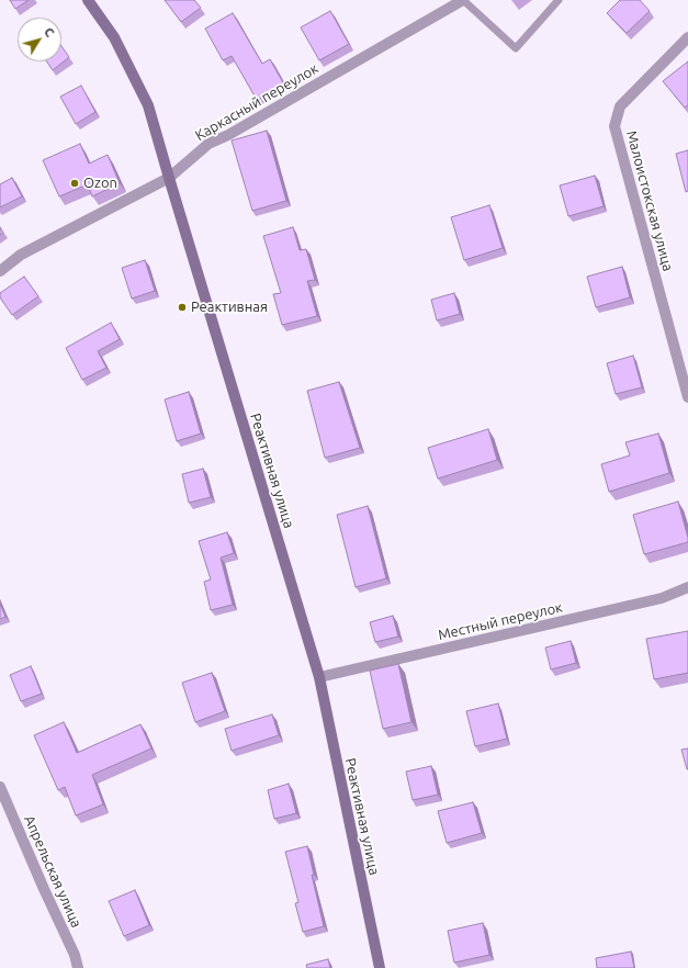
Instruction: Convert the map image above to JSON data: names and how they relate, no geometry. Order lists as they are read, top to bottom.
{
  "streets": {
    "main road": ["Реактивная улица"],
    "street": [
      "Каркасный переулок",
      "Малоистокская улица",
      "Местный переулок",
      "Апрельская улица"
    ]
  },
  "crossings": [
    ["Каркасный переулок", "Реактивная улица"],
    ["Реактивная улица", "Местный переулок"]
  ],
  "places": ["Ozon", "Реактивная"],
  "north": "top right"
}
